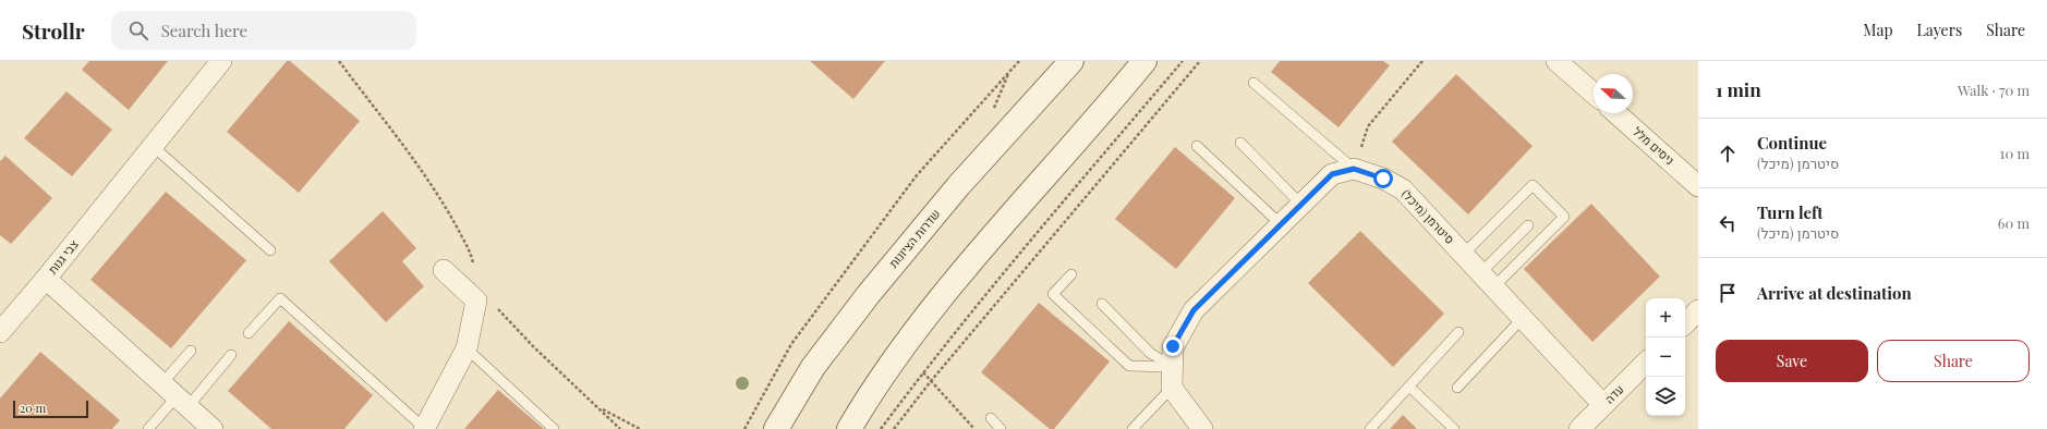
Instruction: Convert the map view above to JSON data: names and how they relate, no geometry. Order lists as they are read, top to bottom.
{
  "streets": {
    "street": [
      "ניסים מלל",
      "סיטרמן (מיכל)",
      "שדרות הציונות",
      "צבי גנות",
      "עדה"
    ]
  },
  "crossings": [
    ["סיטרמן (מיכל)", "עדה"]
  ],
  "scale_bar": "20 m",
  "north": "top left",
  "page": {
    "header": "Strollr",
    "search": "Search here",
    "nav": ["Map", "Layers", "Share"],
    "heading": ["1 min", "Walk · 70 m"],
    "list": [
      ["Continue", "סיטרמן (מיכל)", "10 m"],
      ["Turn left", "סיטרמן (מיכל)", "60 m"],
      "Arrive at destination"
    ],
    "map_buttons": ["+", "−"],
    "buttons": ["Save", "Share"],
    "scale": "20 m"
  }
}
